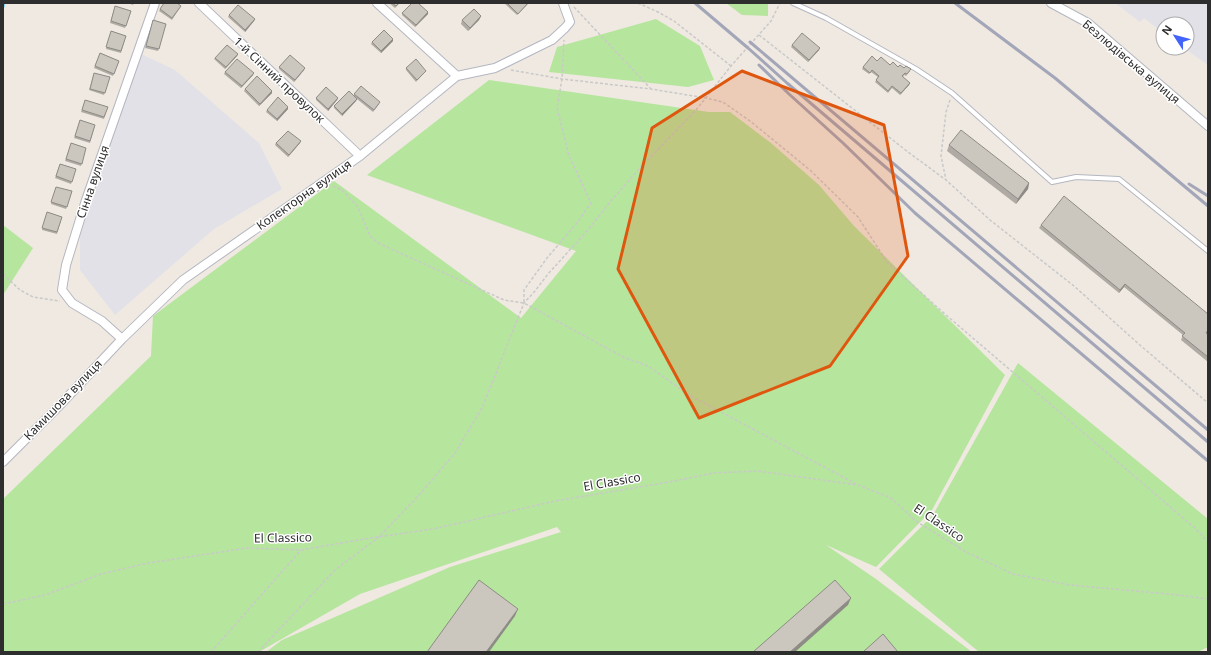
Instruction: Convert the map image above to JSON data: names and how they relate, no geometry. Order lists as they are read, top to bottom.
{
  "streets": {
    "street": [
      "Безлюдівська вулиця",
      "1-й Сінний провулок",
      "Сінна вулиця",
      "Колекторна вулиця",
      "Камишова вулиця"
    ],
    "path": ["El Classico"]
  },
  "crossings": [
    ["1-й Сінний провулок", "Колекторна вулиця"],
    ["Сінна вулиця", "Колекторна вулиця"],
    ["Сінна вулиця", "Камишова вулиця"],
    ["Колекторна вулиця", "Камишова вулиця"]
  ],
  "north": "top left"
}
